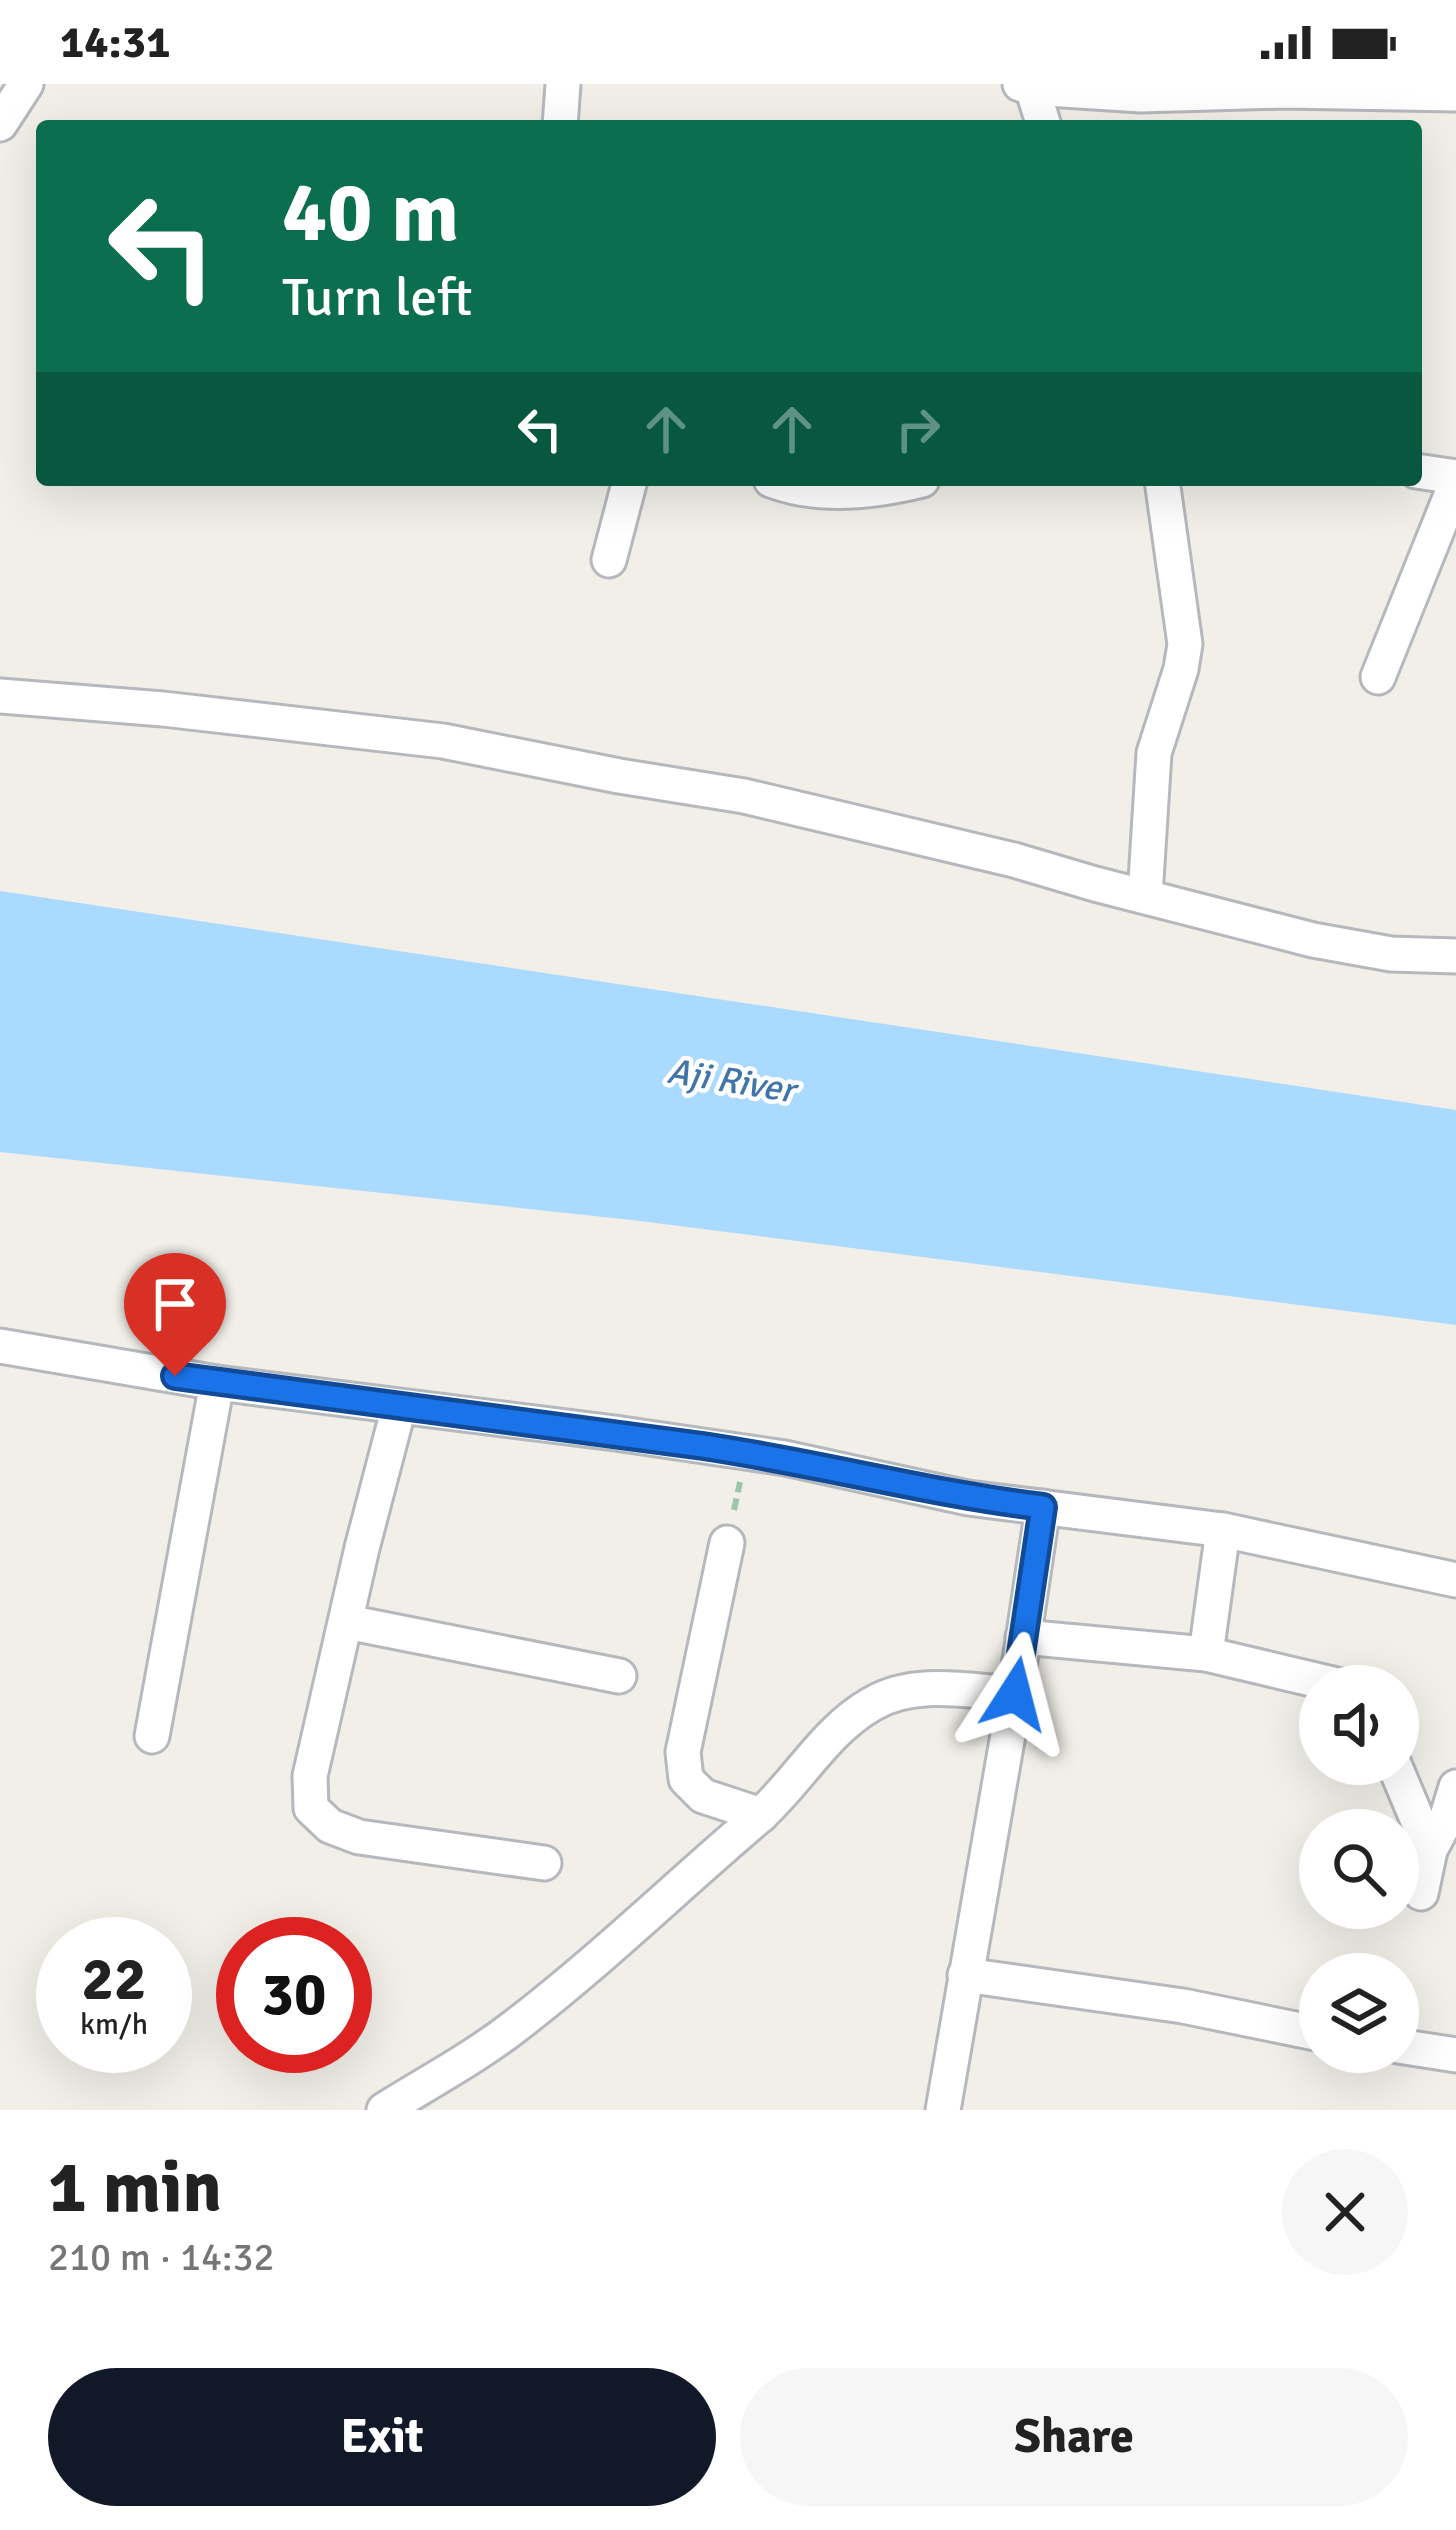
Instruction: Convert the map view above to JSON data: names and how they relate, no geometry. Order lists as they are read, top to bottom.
{
  "water": ["Aji River"],
  "page": {
    "status": "14:31",
    "turn": ["40 m", "Turn left"],
    "speed": "22 km/h",
    "limit": "30",
    "heading": ["1 min", "210 m · 14:32"],
    "buttons": ["Exit", "Share"]
  }
}
